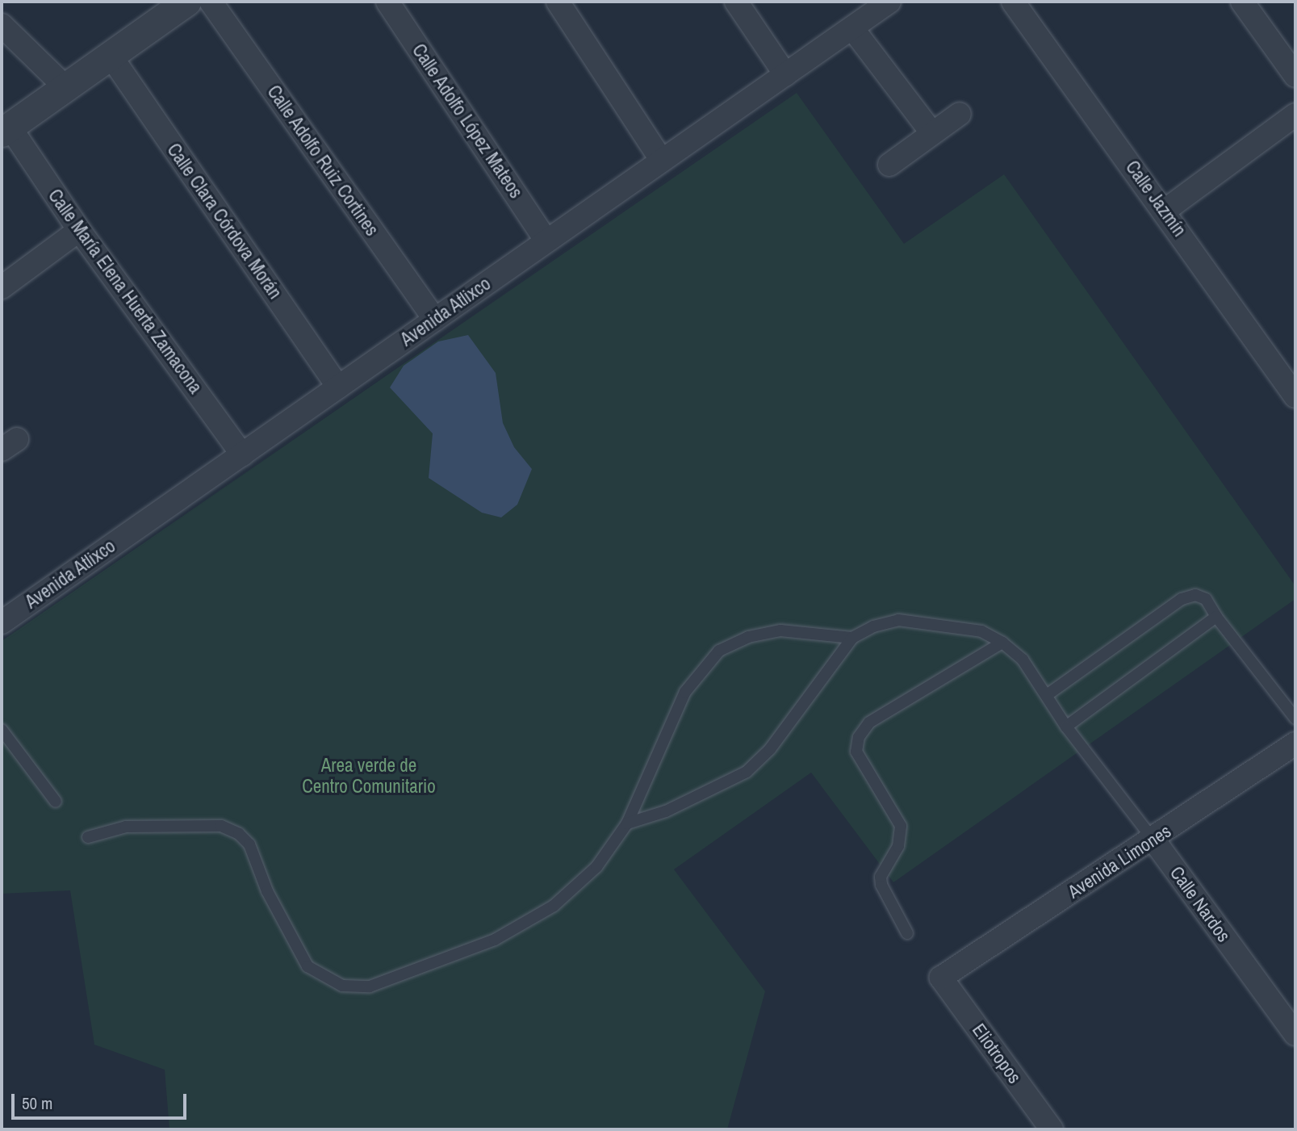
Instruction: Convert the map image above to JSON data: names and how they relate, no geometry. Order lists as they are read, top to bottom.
{
  "streets": {
    "street": [
      "Calle Adolfo López Mateos",
      "Calle Adolfo Ruiz Cortines",
      "Calle Jazmín",
      "Calle Clara Córdova Morán",
      "Calle María Elena Huerta Zamacona",
      "Avenida Atlixco",
      "Avenida Limones",
      "Calle Nardos",
      "Eliotropos"
    ]
  },
  "crossings": [
    ["Calle Adolfo López Mateos", "Avenida Atlixco"],
    ["Calle Adolfo Ruiz Cortines", "Avenida Atlixco"],
    ["Calle Clara Córdova Morán", "Avenida Atlixco"],
    ["Calle María Elena Huerta Zamacona", "Avenida Atlixco"],
    ["Avenida Limones", "Calle Nardos"],
    ["Avenida Limones", "Eliotropos"]
  ],
  "parks": ["Area verde de Centro Comunitario"],
  "scale_bar": "50 m"
}
